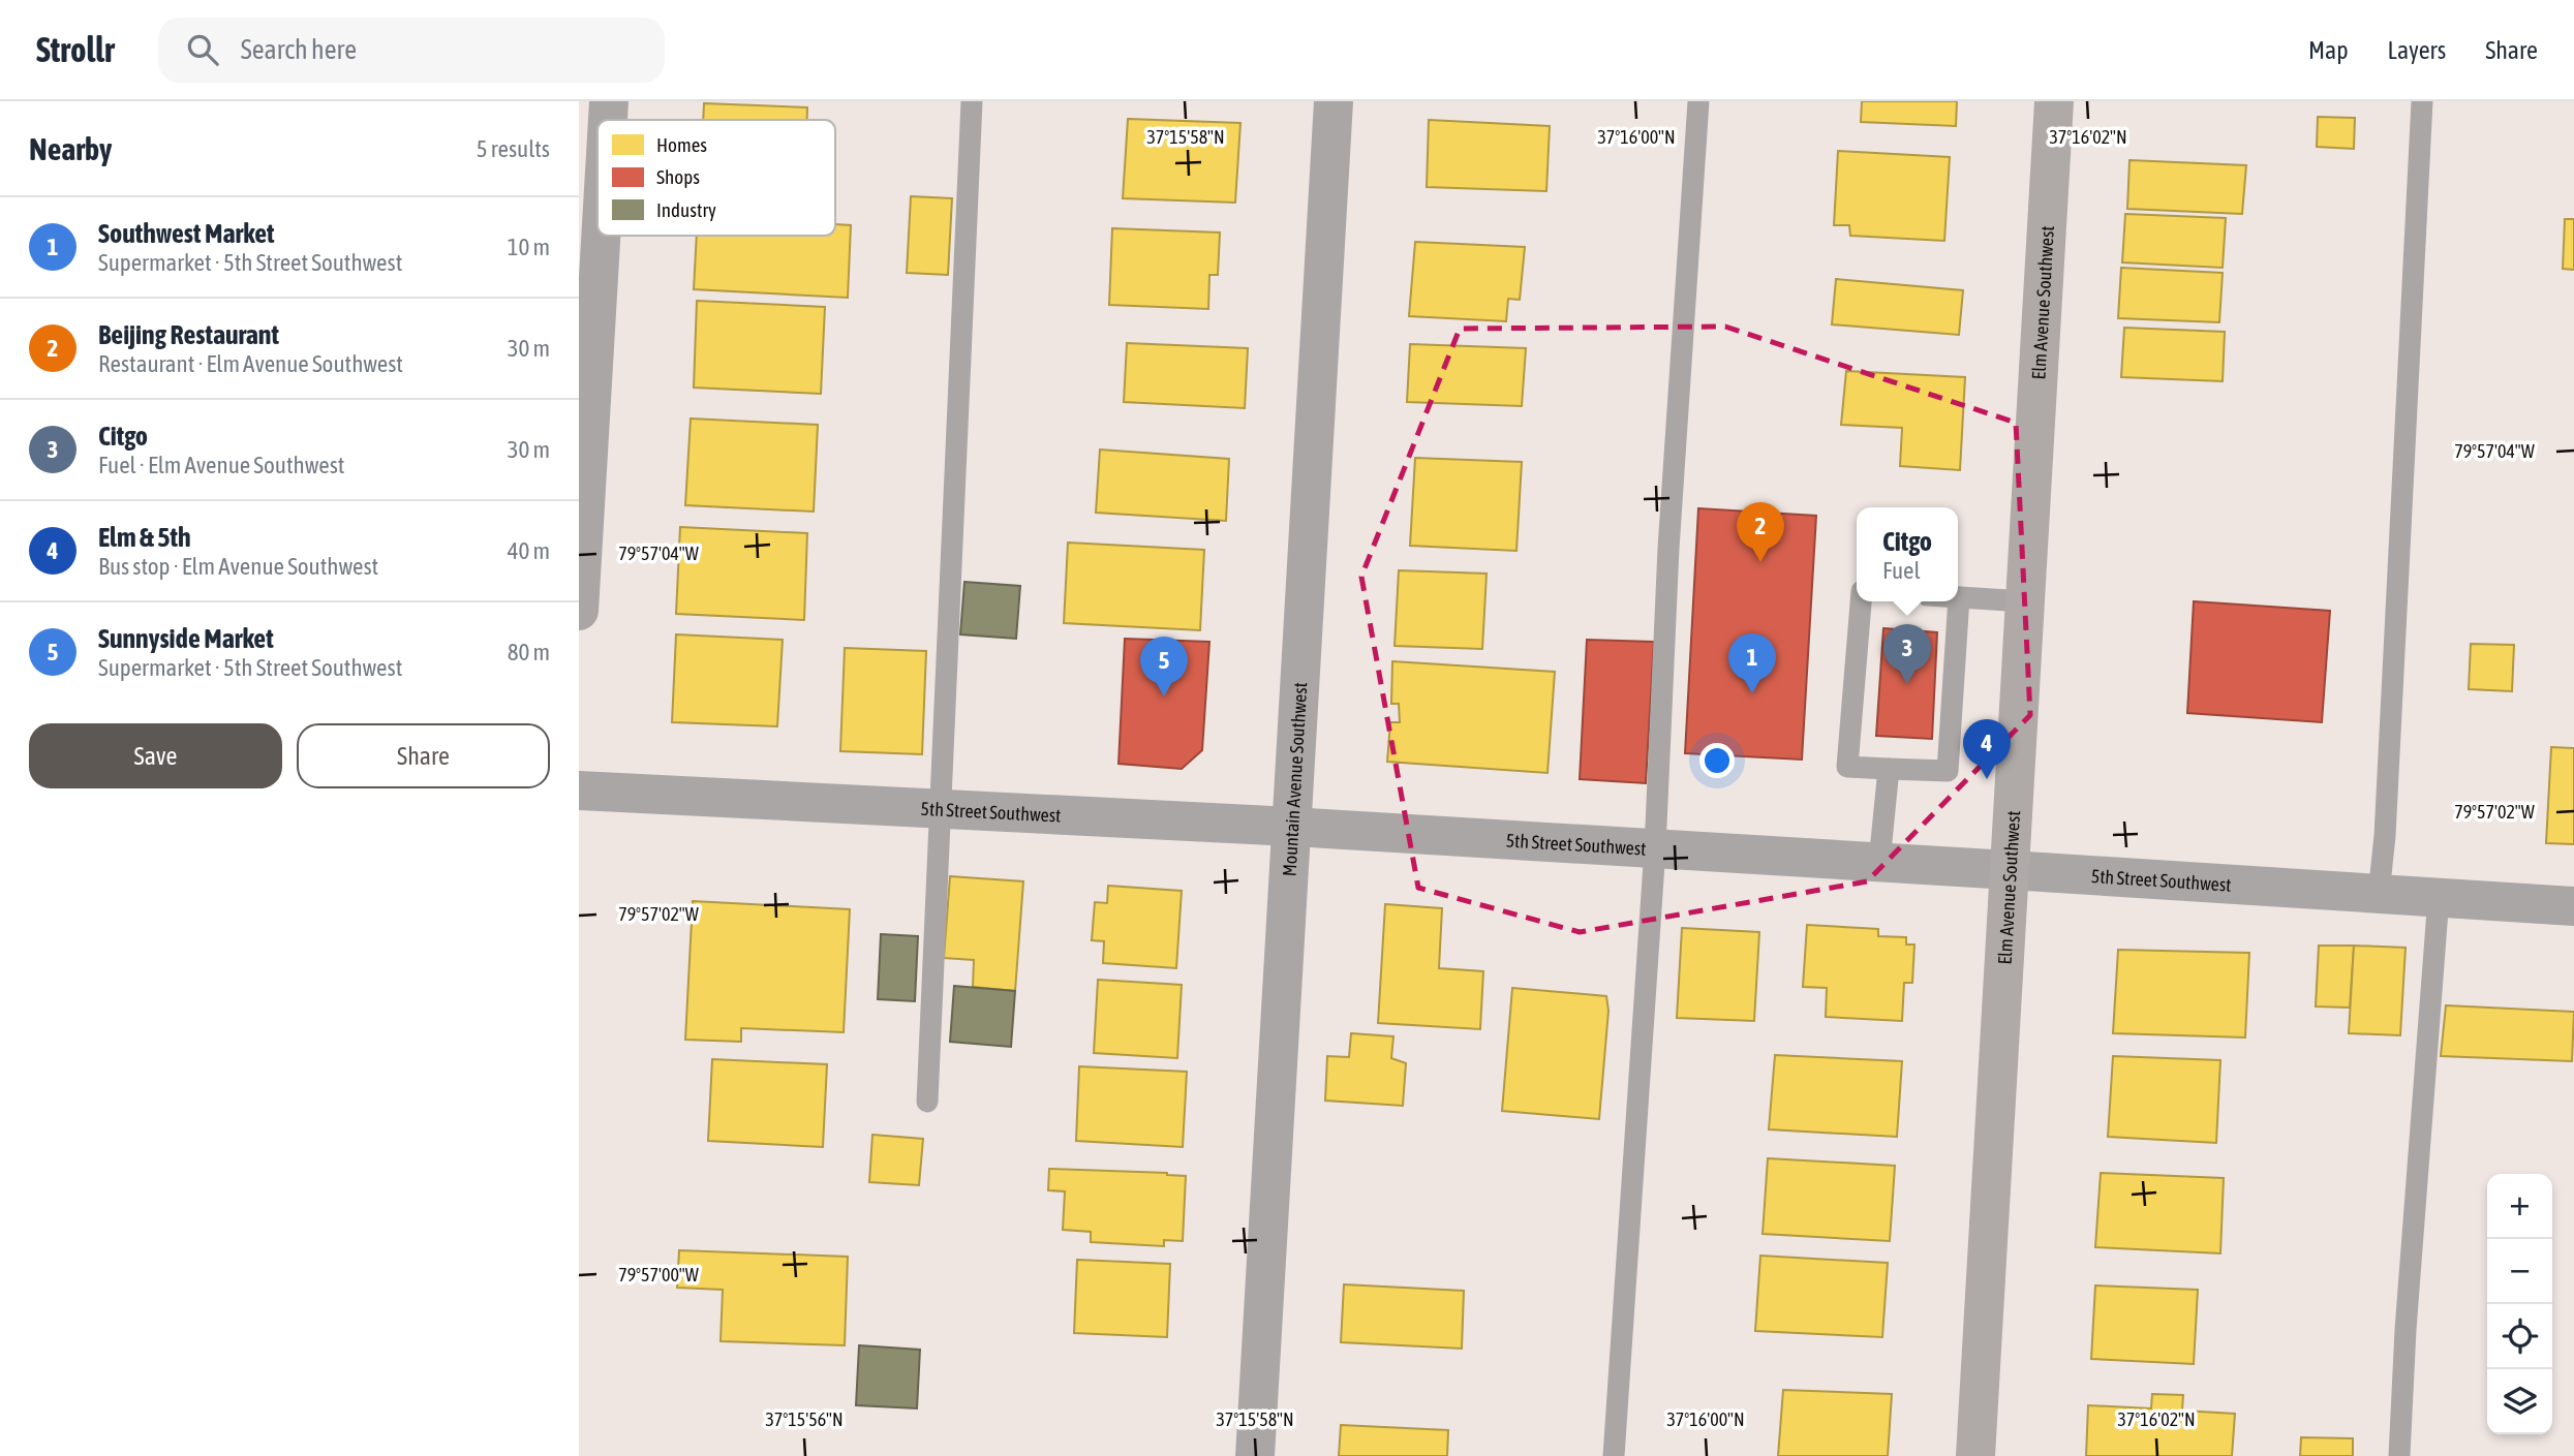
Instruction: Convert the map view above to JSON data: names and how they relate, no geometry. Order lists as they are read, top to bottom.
{
  "streets": {
    "main road": ["Elm Avenue Southwest"],
    "street": ["Mountain Avenue Southwest", "5th Street Southwest"]
  },
  "crossings": [
    ["Elm Avenue Southwest", "5th Street Southwest"],
    ["Mountain Avenue Southwest", "5th Street Southwest"]
  ],
  "legend": ["Homes", "Shops", "Industry"],
  "page": {
    "header": "Strollr",
    "search": "Search here",
    "nav": ["Map", "Layers", "Share"],
    "heading": ["Nearby", "5 results"],
    "list": [
      {
        "mark": "1",
        "name": "Southwest Market",
        "note": "Supermarket · 5th Street Southwest",
        "value": "10 m"
      },
      {
        "mark": "2",
        "name": "Beijing Restaurant",
        "note": "Restaurant · Elm Avenue Southwest",
        "value": "30 m"
      },
      {
        "mark": "3",
        "name": "Citgo",
        "note": "Fuel · Elm Avenue Southwest",
        "value": "30 m"
      },
      {
        "mark": "4",
        "name": "Elm & 5th",
        "note": "Bus stop · Elm Avenue Southwest",
        "value": "40 m"
      },
      {
        "mark": "5",
        "name": "Sunnyside Market",
        "note": "Supermarket · 5th Street Southwest",
        "value": "80 m"
      }
    ],
    "pins": [
      "2",
      "3",
      "1",
      "5",
      "4"
    ],
    "popup": ["Citgo", "Fuel"],
    "buttons": ["Save", "Share"],
    "map_buttons": ["+", "−"]
  },
  "coordinates": [
    "37°15'58\"N",
    "37°16'00\"N",
    "37°16'02\"N",
    "79°57'04\"W",
    "79°57'02\"W",
    "79°57'00\"W",
    "37°15'56\"N"
  ]
}
